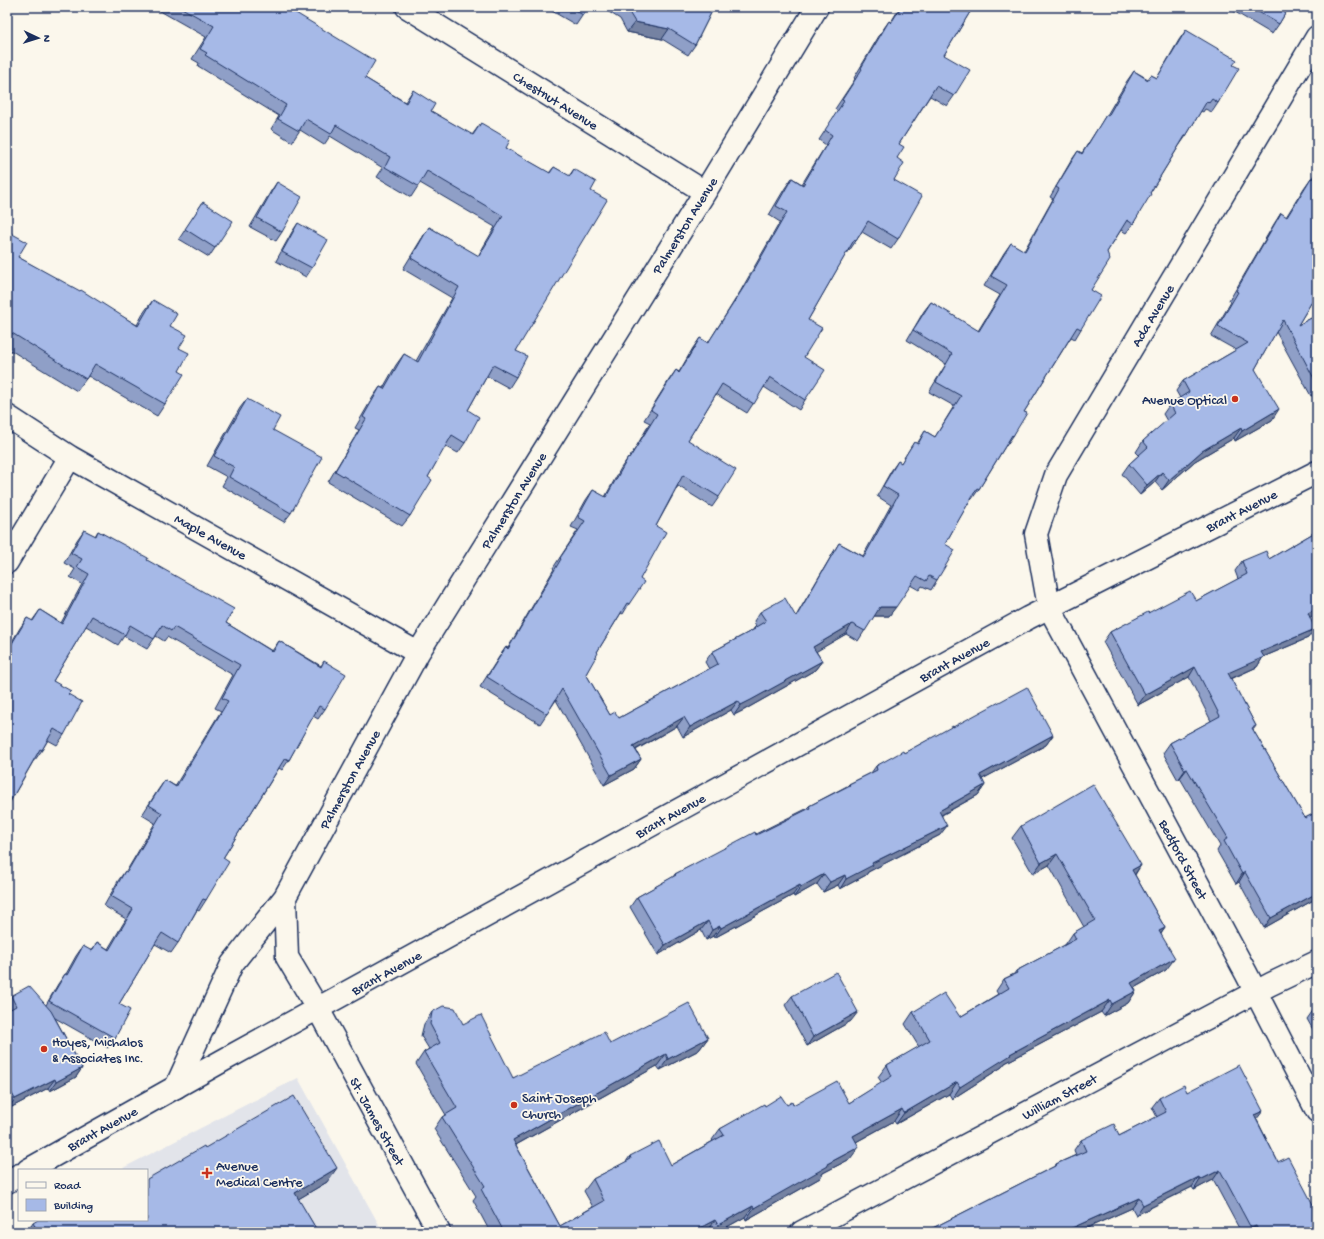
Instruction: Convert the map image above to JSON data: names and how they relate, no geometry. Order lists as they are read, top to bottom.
{
  "streets": {
    "street": [
      "Chestnut Avenue",
      "Palmerston Avenue",
      "Ada Avenue",
      "Brant Avenue",
      "Maple Avenue",
      "Bedford Street",
      "William Street",
      "St. James Street"
    ]
  },
  "crossings": [
    ["Chestnut Avenue", "Palmerston Avenue"],
    ["Palmerston Avenue", "Brant Avenue"],
    ["Palmerston Avenue", "Maple Avenue"],
    ["Ada Avenue", "Brant Avenue"],
    ["Ada Avenue", "Bedford Street"],
    ["Brant Avenue", "Bedford Street"],
    ["Brant Avenue", "St. James Street"],
    ["Bedford Street", "William Street"]
  ],
  "places": {
    "other": ["Avenue Optical", "Hoyes, Michalos & Associates Inc.", "Saint Joseph Church"],
    "health": ["Avenue Medical Centre"]
  },
  "legend": ["Road", "Building"],
  "north": "right"
}
